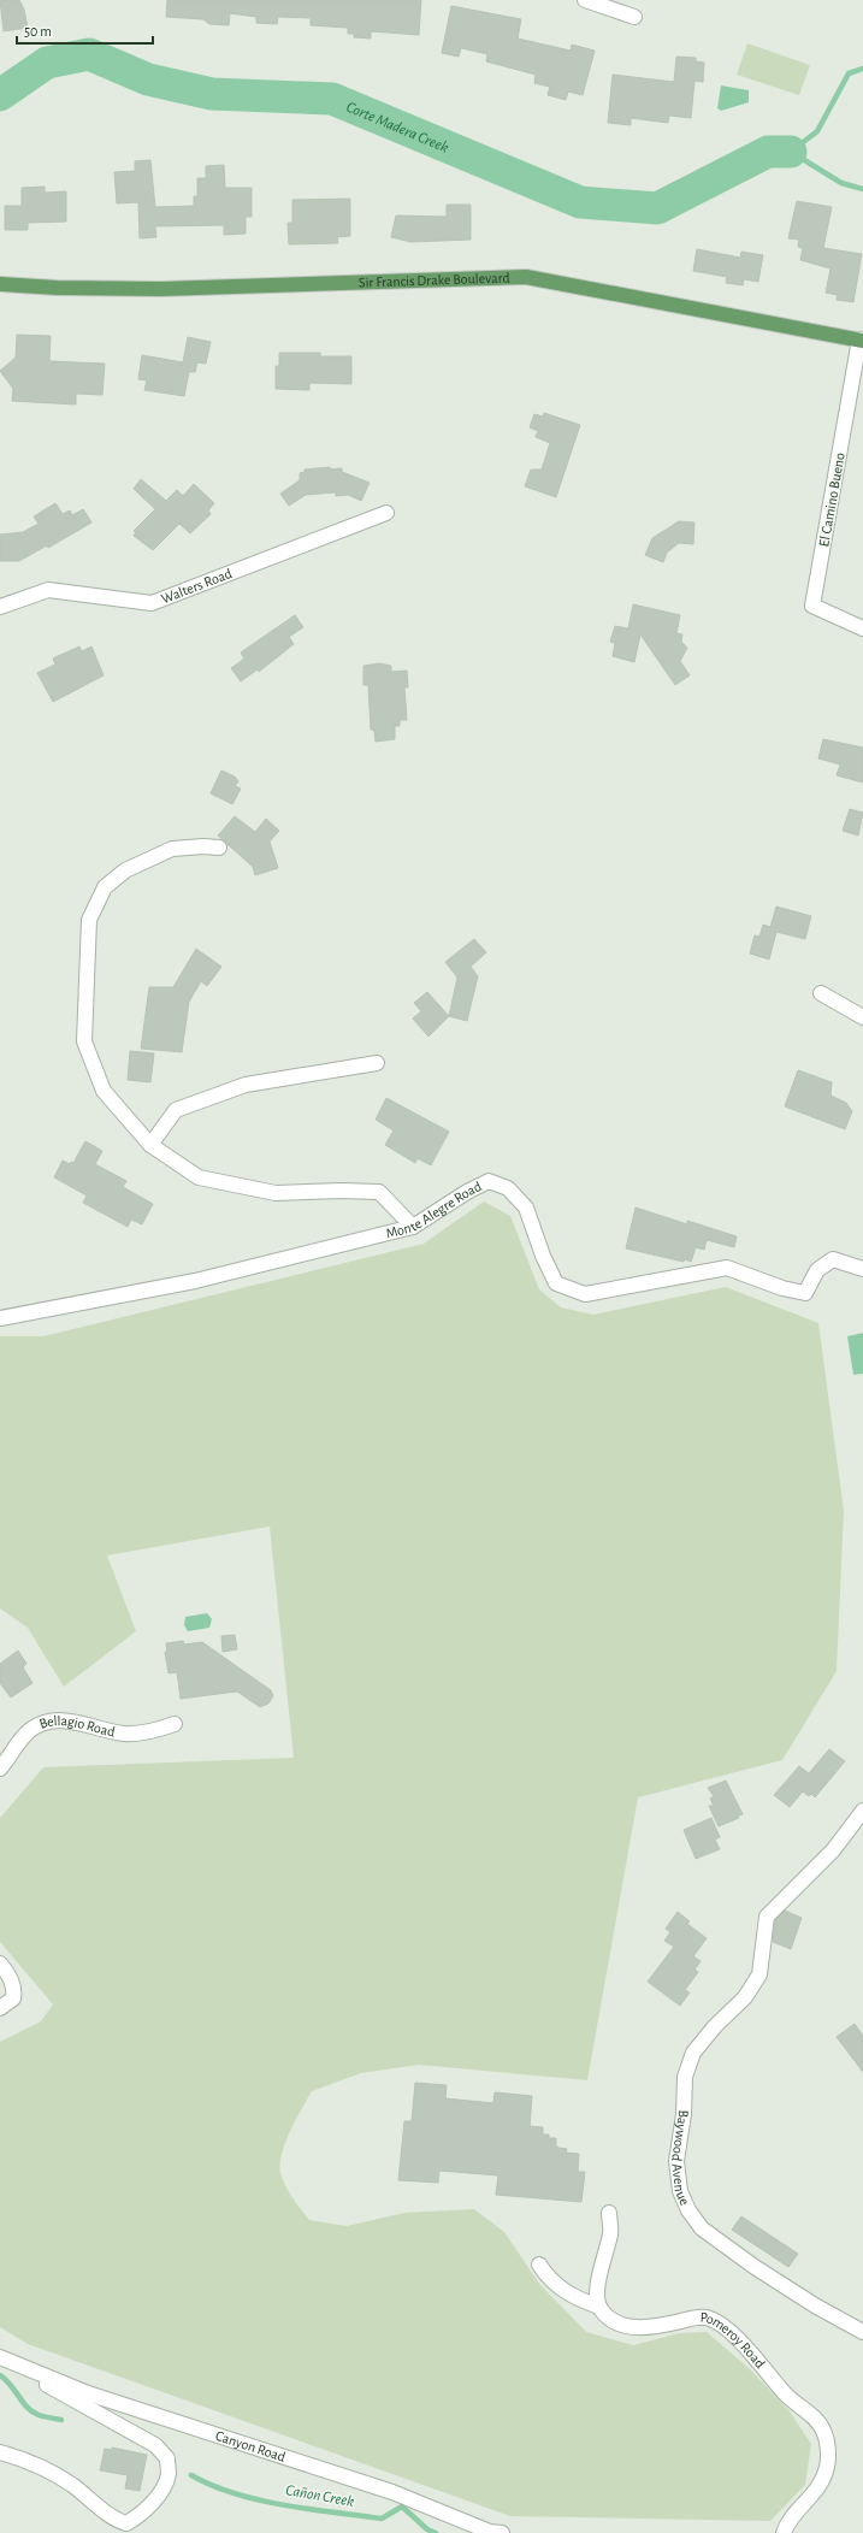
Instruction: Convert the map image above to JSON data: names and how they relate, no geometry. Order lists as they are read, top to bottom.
{
  "streets": {
    "main road": ["Sir Francis Drake Boulevard"],
    "street": [
      "El Camino Bueno",
      "Walters Road",
      "Monte Alegre Road",
      "Bellagio Road",
      "Baywood Avenue",
      "Pomeroy Road",
      "Canyon Road"
    ]
  },
  "crossings": [
    ["Sir Francis Drake Boulevard", "El Camino Bueno"]
  ],
  "water": ["Corte Madera Creek", "Cañon Creek"],
  "scale_bar": "50 m"
}
